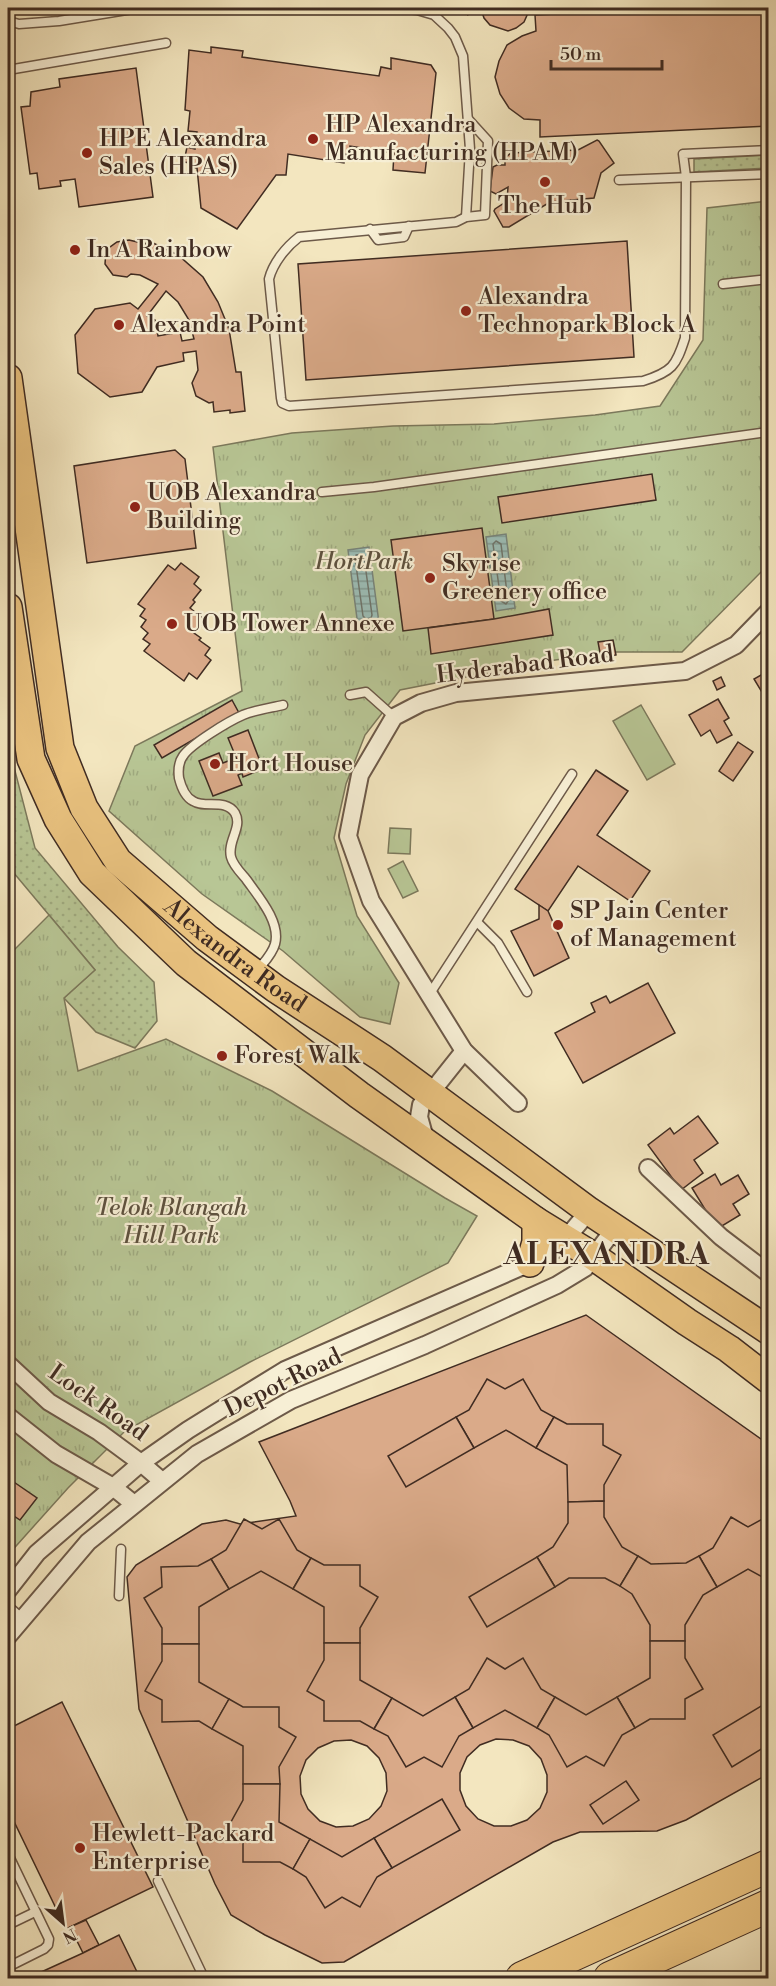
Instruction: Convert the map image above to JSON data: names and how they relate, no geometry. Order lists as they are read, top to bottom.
{
  "streets": {
    "main road": ["Alexandra Road"],
    "street": ["Hyderabad Road", "Depot Road", "Lock Road"]
  },
  "crossings": [
    ["Alexandra Road", "Depot Road"],
    ["Depot Road", "Lock Road"]
  ],
  "districts": ["ALEXANDRA"],
  "parks": ["HortPark", "Telok Blangah Hill Park"],
  "places": [
    "HP Alexandra Manufacturing (HPAM)",
    "HPE Alexandra Sales (HPAS)",
    "The Hub",
    "In A Rainbow",
    "Alexandra Technopark Block A",
    "Alexandra Point",
    "UOB Alexandra Building",
    "Skyrise Greenery office",
    "UOB Tower Annexe",
    "Hort House",
    "SP Jain Center of Management",
    "Forest Walk",
    "Hewlett-Packard Enterprise"
  ],
  "scale_bar": "50 m",
  "north": "bottom right"
}
